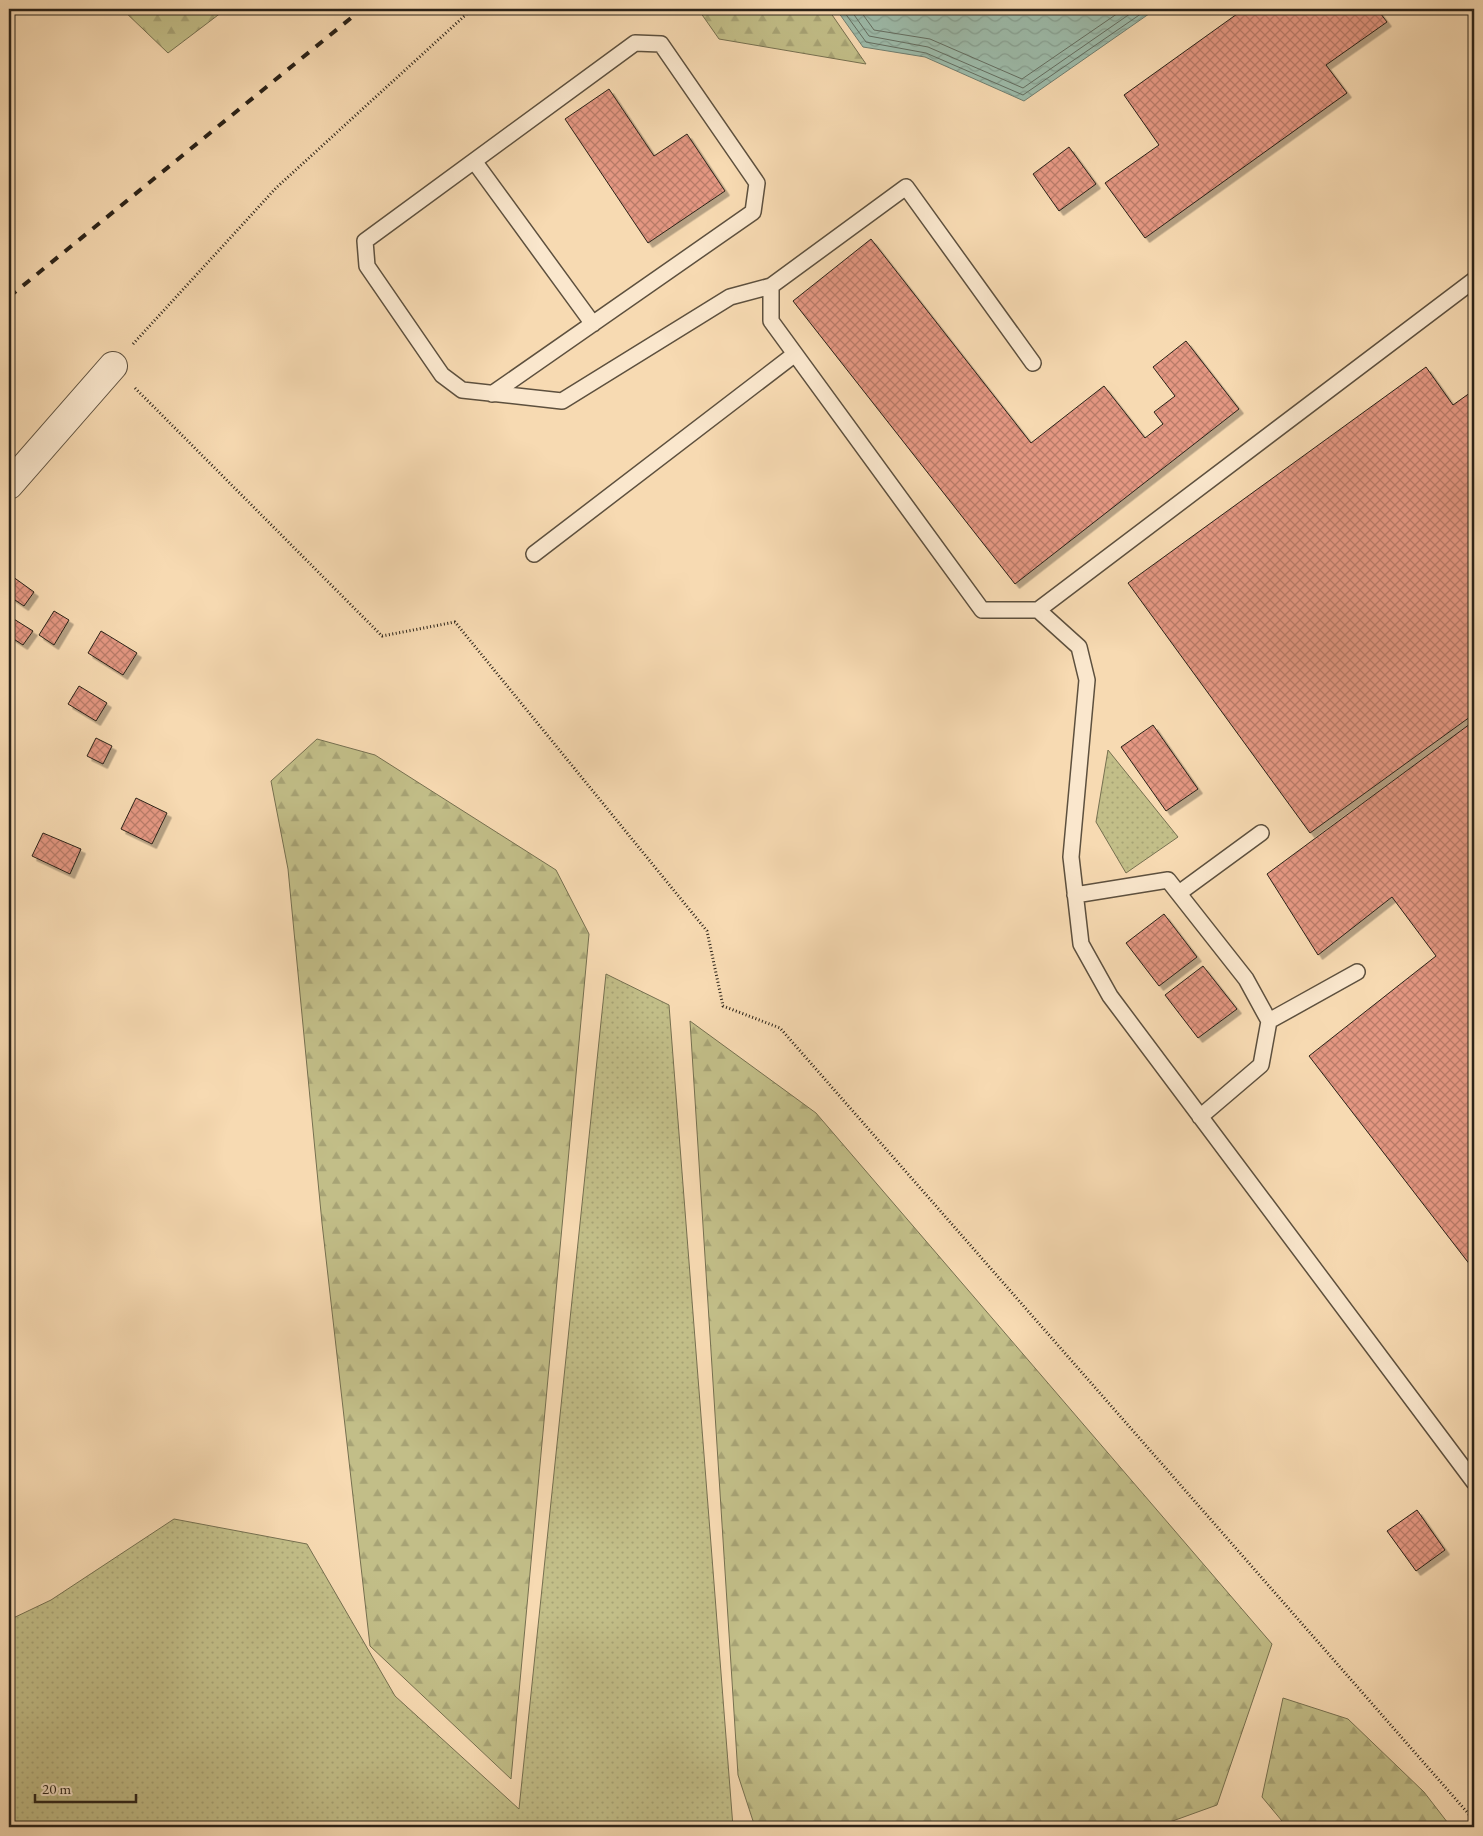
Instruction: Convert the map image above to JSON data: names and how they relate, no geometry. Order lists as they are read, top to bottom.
{
  "scale_bar": "20 m"
}
